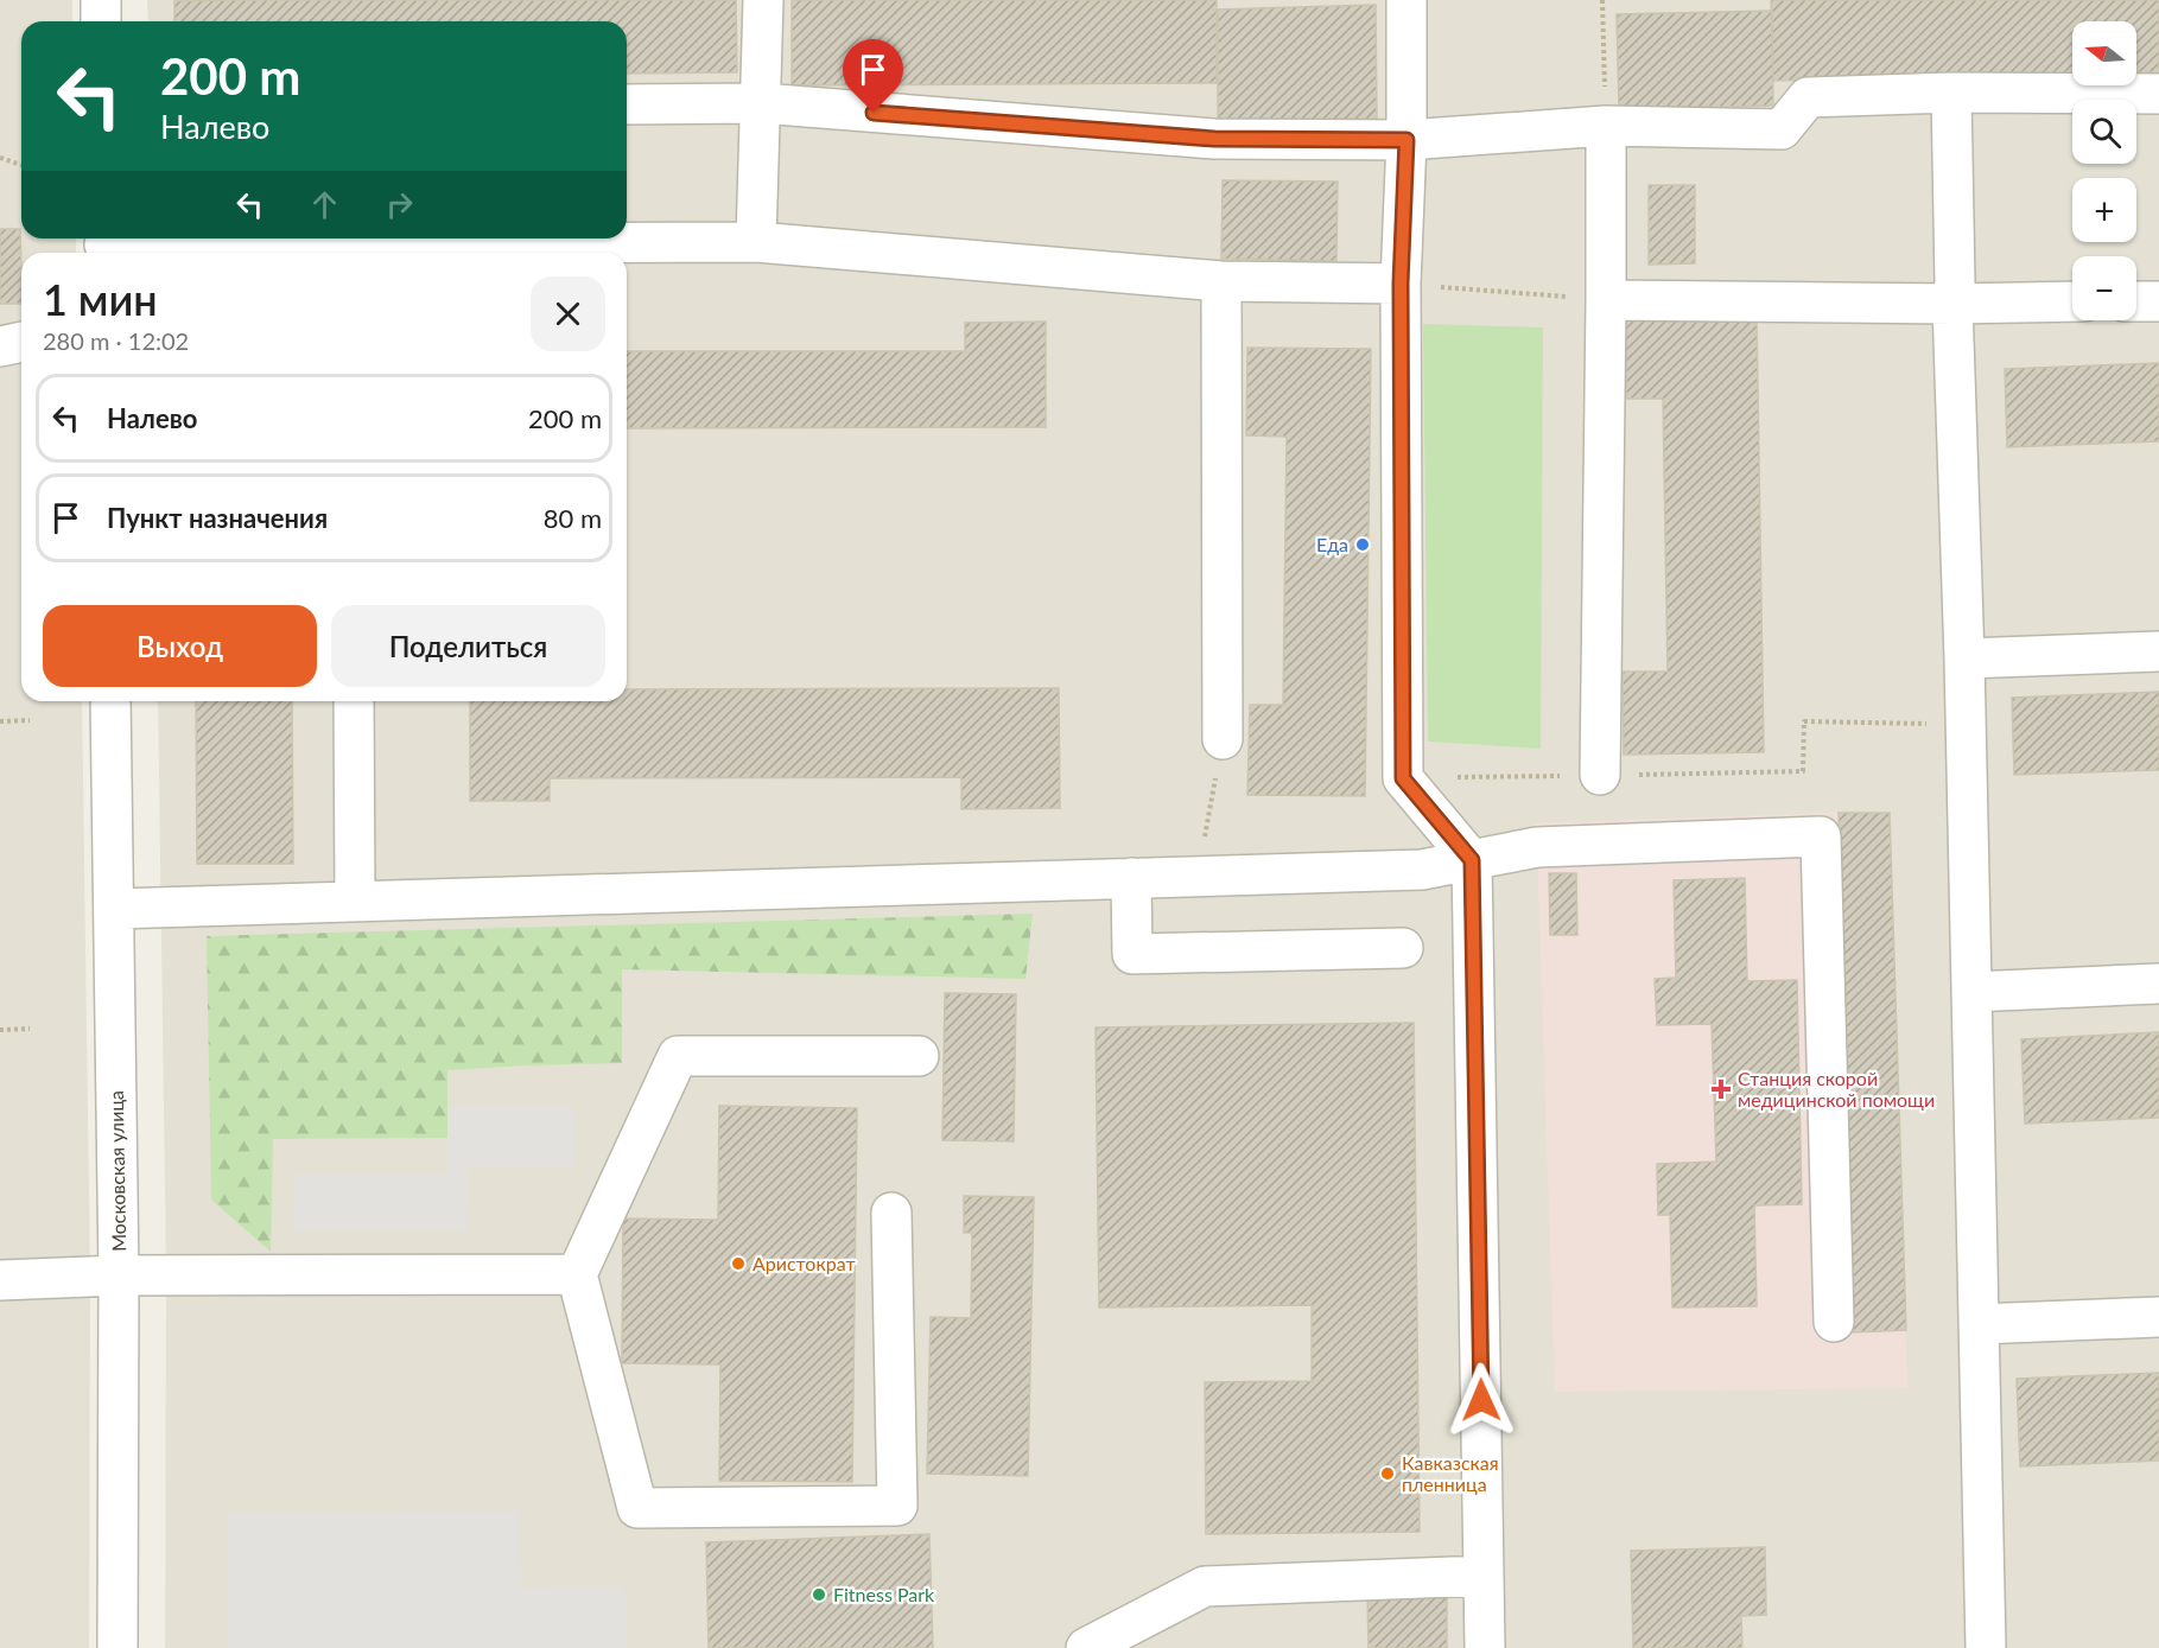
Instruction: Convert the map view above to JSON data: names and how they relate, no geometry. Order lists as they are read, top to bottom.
{
  "streets": {
    "street": ["Московская улица"]
  },
  "places": {
    "other": [
      "Еда",
      "Аристократ",
      "Кавказская пленница",
      "Fitness Park"
    ],
    "health": ["Станция скорой медицинской помощи"]
  },
  "north": "left",
  "page": {
    "map_buttons": ["+", "−"],
    "turn": ["200 m", "Налево"],
    "heading": ["1 мин", "280 m · 12:02"],
    "list": [
      {
        "name": "Налево",
        "value": "200 m"
      },
      {
        "name": "Пункт назначения",
        "value": "80 m"
      }
    ],
    "buttons": ["Выход", "Поделиться"]
  }
}
